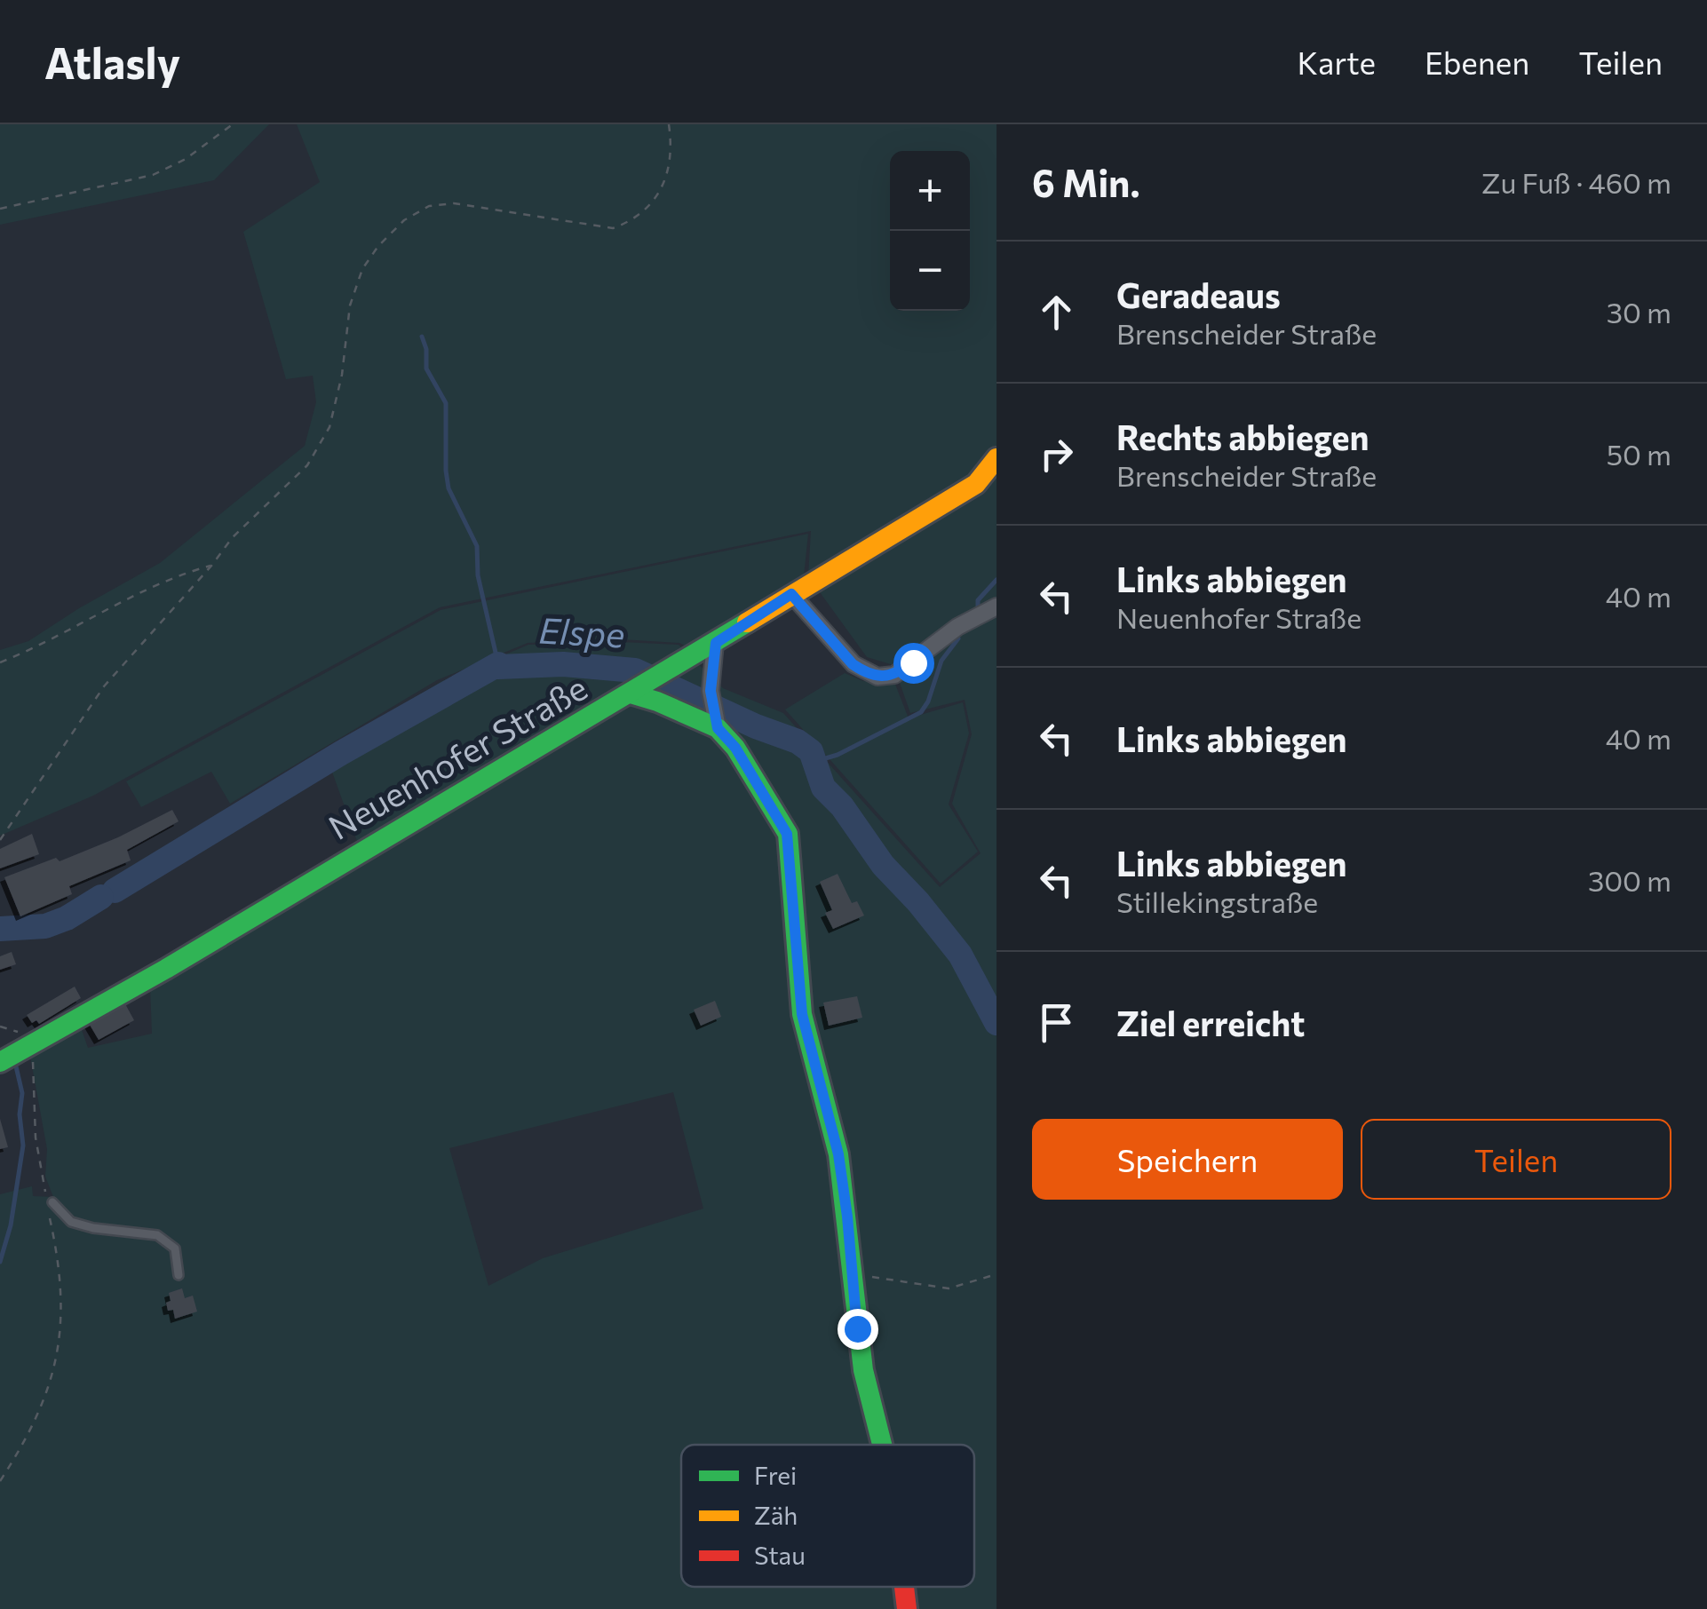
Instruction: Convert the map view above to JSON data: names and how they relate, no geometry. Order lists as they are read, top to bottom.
{
  "streets": {
    "street": ["Neuenhofer Straße"]
  },
  "water": ["Elspe"],
  "legend": ["Frei", "Zäh", "Stau"],
  "page": {
    "header": "Atlasly",
    "nav": ["Karte", "Ebenen", "Teilen"],
    "heading": ["6 Min.", "Zu Fuß · 460 m"],
    "map_buttons": ["+", "−"],
    "list": [
      ["Geradeaus", "Brenscheider Straße", "30 m"],
      ["Rechts abbiegen", "Brenscheider Straße", "50 m"],
      ["Links abbiegen", "Neuenhofer Straße", "40 m"],
      ["Links abbiegen", "40 m"],
      ["Links abbiegen", "Stillekingstraße", "300 m"],
      "Ziel erreicht"
    ],
    "buttons": ["Speichern", "Teilen"]
  }
}
